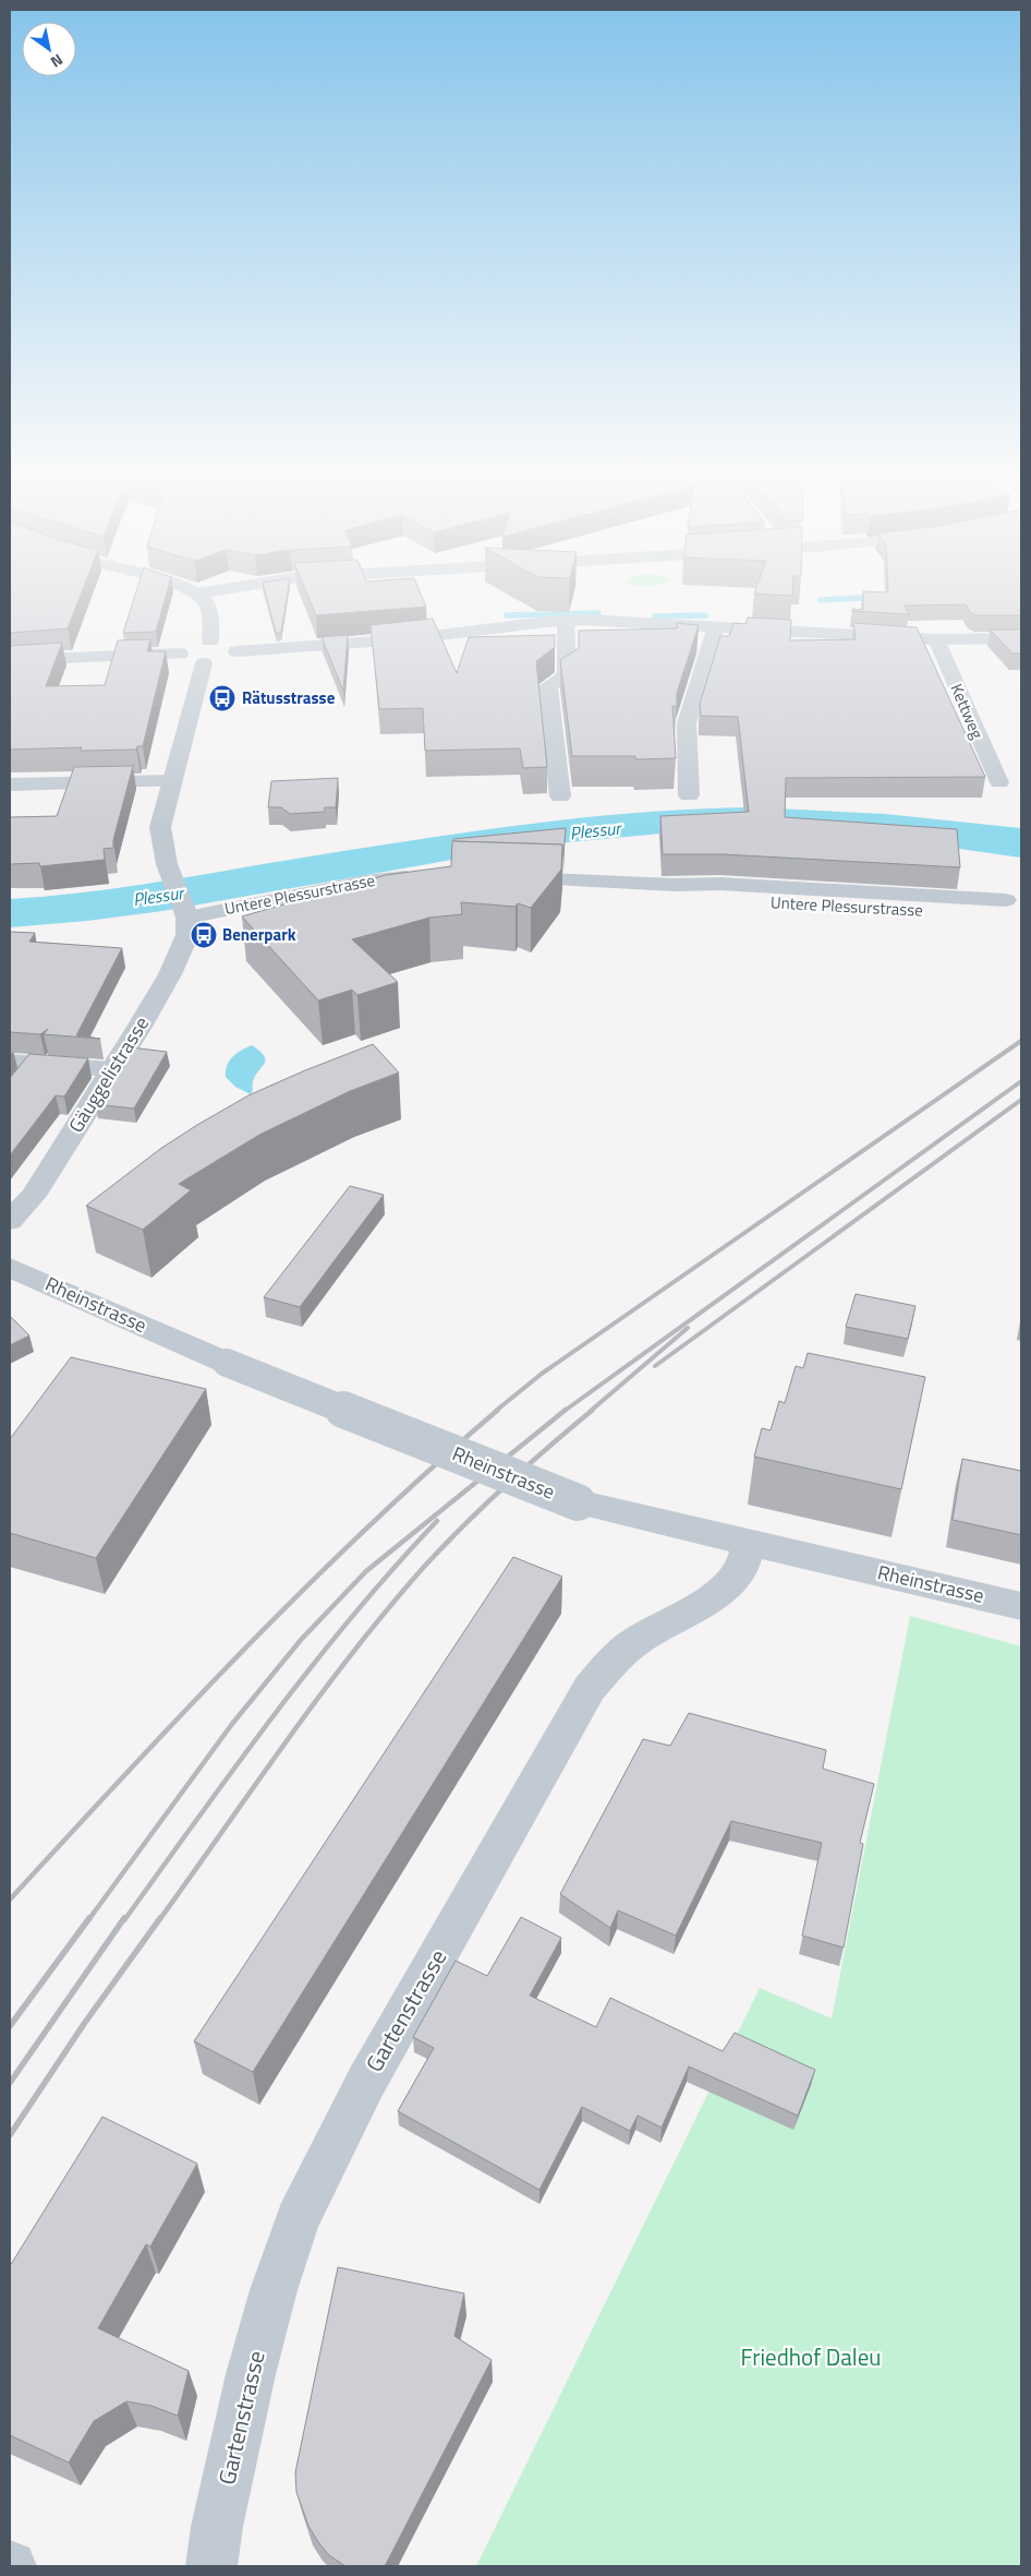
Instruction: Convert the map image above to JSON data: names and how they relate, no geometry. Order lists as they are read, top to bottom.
{
  "streets": {
    "street": [
      "Kettweg",
      "Untere Plessurstrasse",
      "Gäuggelistrasse",
      "Rheinstrasse",
      "Gartenstrasse"
    ]
  },
  "crossings": [
    ["Untere Plessurstrasse", "Gäuggelistrasse"],
    ["Rheinstrasse", "Gartenstrasse"]
  ],
  "water": ["Plessur"],
  "parks": ["Friedhof Daleu"],
  "places": {
    "bus stop": ["Rätusstrasse", "Benerpark"]
  },
  "north": "bottom right"
}
